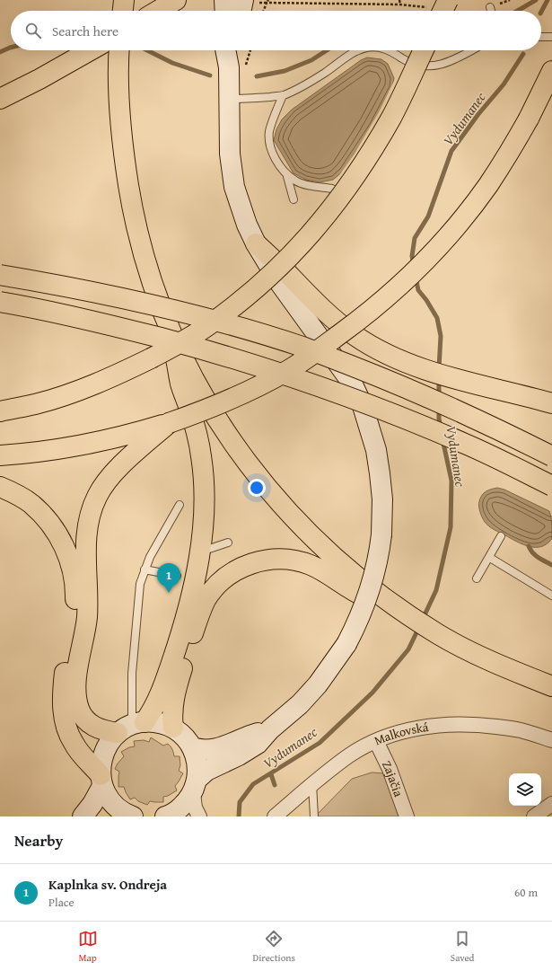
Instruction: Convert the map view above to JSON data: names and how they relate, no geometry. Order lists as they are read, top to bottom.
{
  "streets": {
    "street": ["Malkovská", "Zajačia"]
  },
  "crossings": [
    ["Malkovská", "Zajačia"]
  ],
  "water": ["Vydumanec"],
  "page": {
    "search": "Search here",
    "pins": "1",
    "heading": "Nearby",
    "list": [
      {
        "mark": "1",
        "name": "Kaplnka sv. Ondreja",
        "note": "Place",
        "value": "60 m"
      }
    ],
    "nav": ["Map", "Directions", "Saved"]
  }
}
